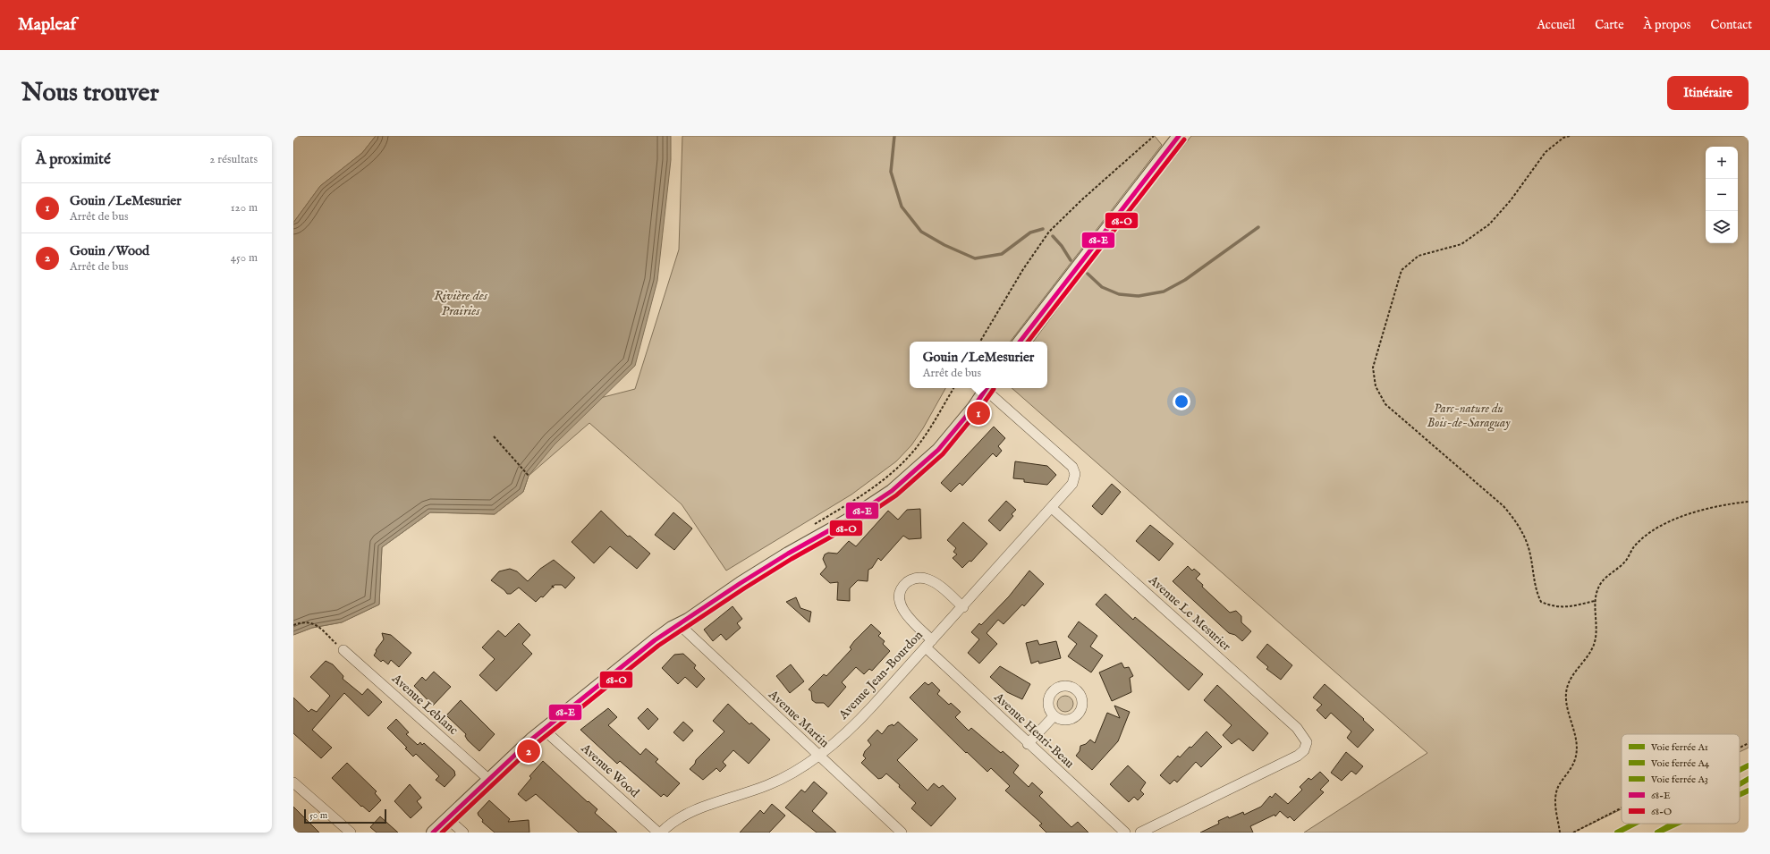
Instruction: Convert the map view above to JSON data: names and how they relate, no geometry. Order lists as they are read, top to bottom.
{
  "streets": {
    "street": [
      "Avenue Le Mesurier",
      "Avenue Jean-Bourdon",
      "Avenue Leblanc",
      "Avenue Martin",
      "Avenue Henri-Beau",
      "Avenue Wood"
    ]
  },
  "crossings": [
    ["Avenue Le Mesurier", "Avenue Jean-Bourdon"],
    ["Avenue Jean-Bourdon", "Avenue Martin"],
    ["Avenue Jean-Bourdon", "Avenue Henri-Beau"]
  ],
  "water": ["Rivière des Prairies"],
  "parks": ["Parc-nature du Bois-de-Saraguay"],
  "lines": [
    "transit line 68-E",
    "transit line 68-O",
    "rail line A4",
    "rail line A3",
    "rail line A1"
  ],
  "legend": [
    "Voie ferrée A1",
    "Voie ferrée A4",
    "Voie ferrée A3",
    "68-E",
    "68-O"
  ],
  "scale_bar": "50 m",
  "page": {
    "header": "Mapleaf",
    "nav": [
      "Accueil",
      "Carte",
      "À propos",
      "Contact"
    ],
    "buttons": "Itinéraire",
    "title": "Nous trouver",
    "heading": ["À proximité", "2 résultats"],
    "map_buttons": ["+", "−"],
    "list": [
      {
        "mark": "1",
        "name": "Gouin / LeMesurier",
        "note": "Arrêt de bus",
        "value": "120 m"
      },
      {
        "mark": "2",
        "name": "Gouin / Wood",
        "note": "Arrêt de bus",
        "value": "450 m"
      }
    ],
    "popup": ["Gouin / LeMesurier", "Arrêt de bus"],
    "pins": ["1", "2"],
    "scale": "50 m"
  }
}
